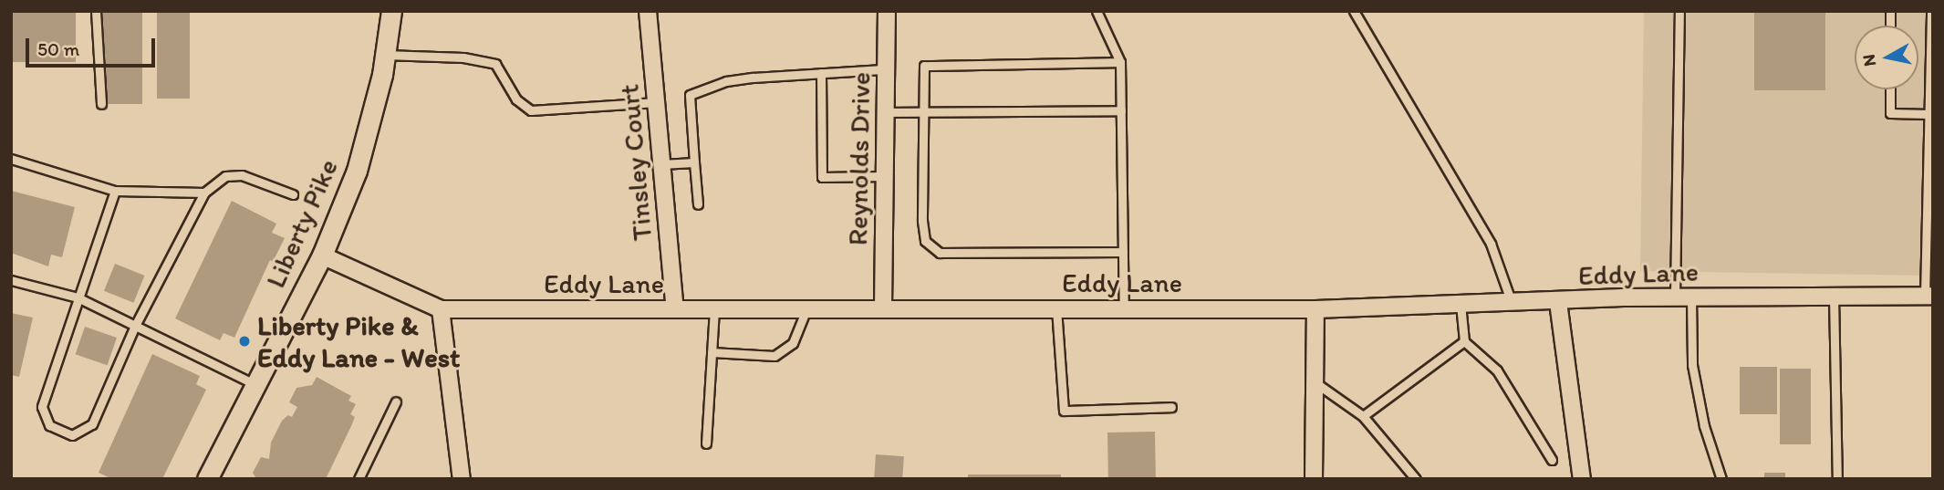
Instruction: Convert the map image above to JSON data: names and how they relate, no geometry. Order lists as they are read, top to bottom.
{
  "streets": {
    "street": [
      "Reynolds Drive",
      "Tinsley Court",
      "Liberty Pike",
      "Eddy Lane"
    ]
  },
  "crossings": [
    ["Reynolds Drive", "Eddy Lane"],
    ["Tinsley Court", "Eddy Lane"],
    ["Liberty Pike", "Eddy Lane"]
  ],
  "places": ["Liberty Pike & Eddy Lane - West"],
  "scale_bar": "50 m",
  "north": "left"
}
